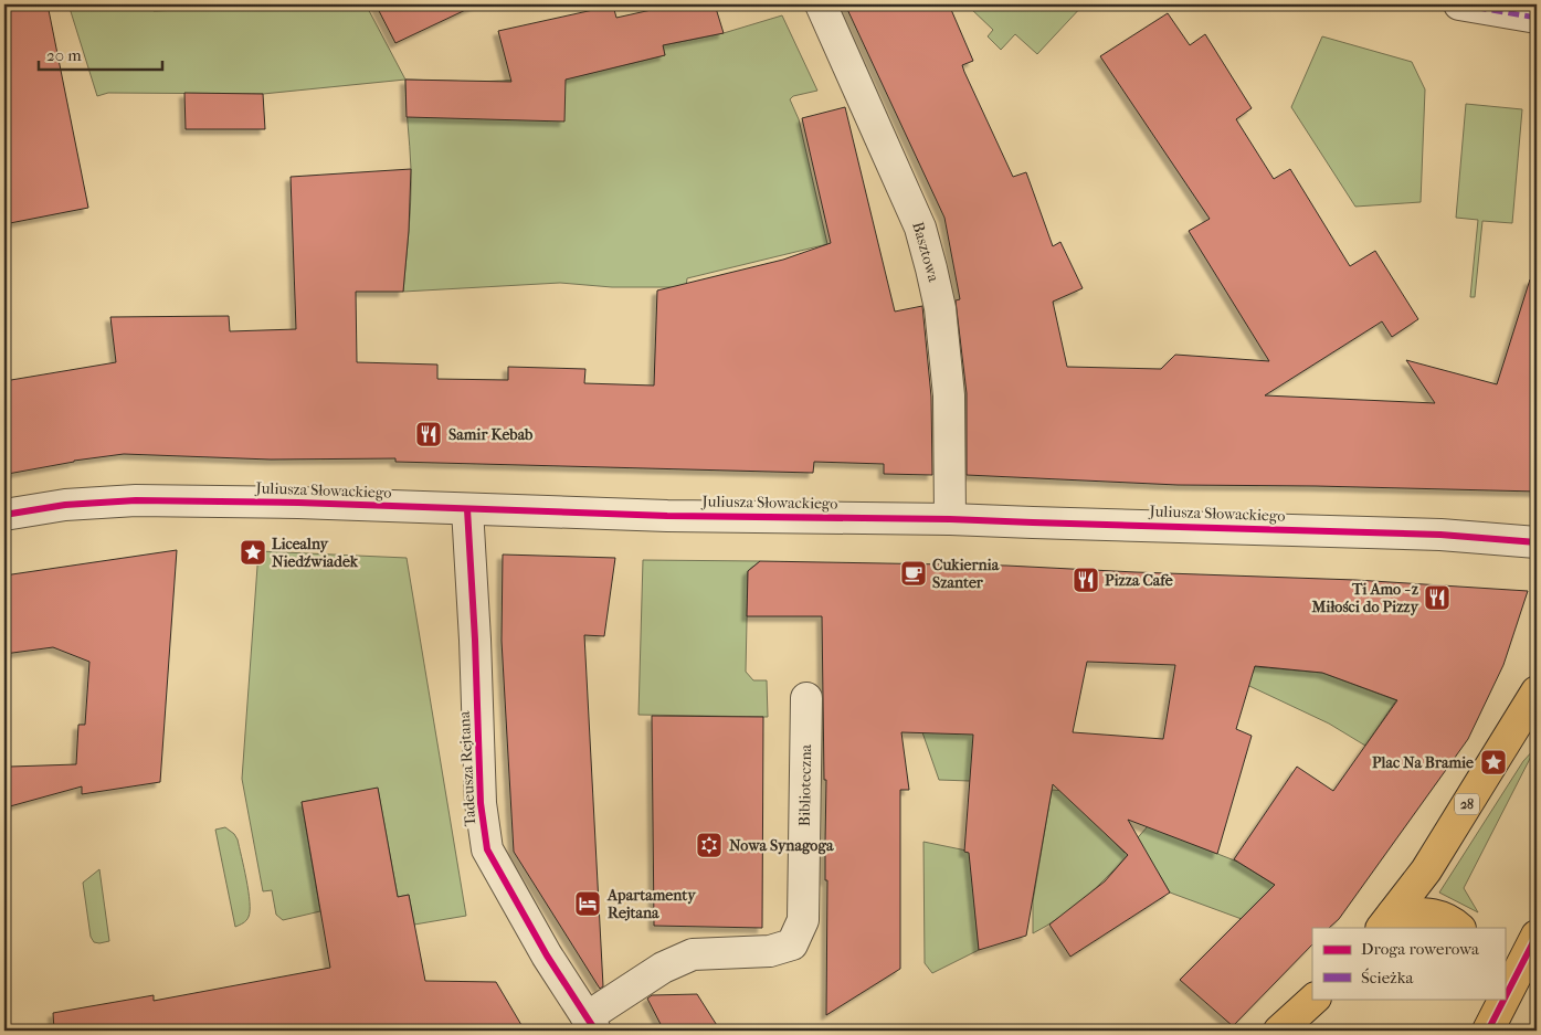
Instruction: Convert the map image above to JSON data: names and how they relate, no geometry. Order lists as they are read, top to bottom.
{
  "streets": {
    "main road": ["28"],
    "street": [
      "Basztowa",
      "Juliusza Słowackiego",
      "Tadeusza Rejtana",
      "Biblioteczna"
    ]
  },
  "crossings": [
    ["Basztowa", "Juliusza Słowackiego"],
    ["Juliusza Słowackiego", "Tadeusza Rejtana"],
    ["Tadeusza Rejtana", "Biblioteczna"]
  ],
  "places": {
    "restaurant": ["Samir Kebab", "Pizza Cafe", "Ti Amo - z Miłości do Pizzy"],
    "place": ["Licealny Niedźwiadek", "Plac Na Bramie"],
    "cafe": ["Cukiernia Szanter"],
    "synagogue": ["Nowa Synagoga"],
    "hotel": ["Apartamenty Rejtana"]
  },
  "legend": ["Droga rowerowa", "Ścieżka"],
  "scale_bar": "20 m"
}
